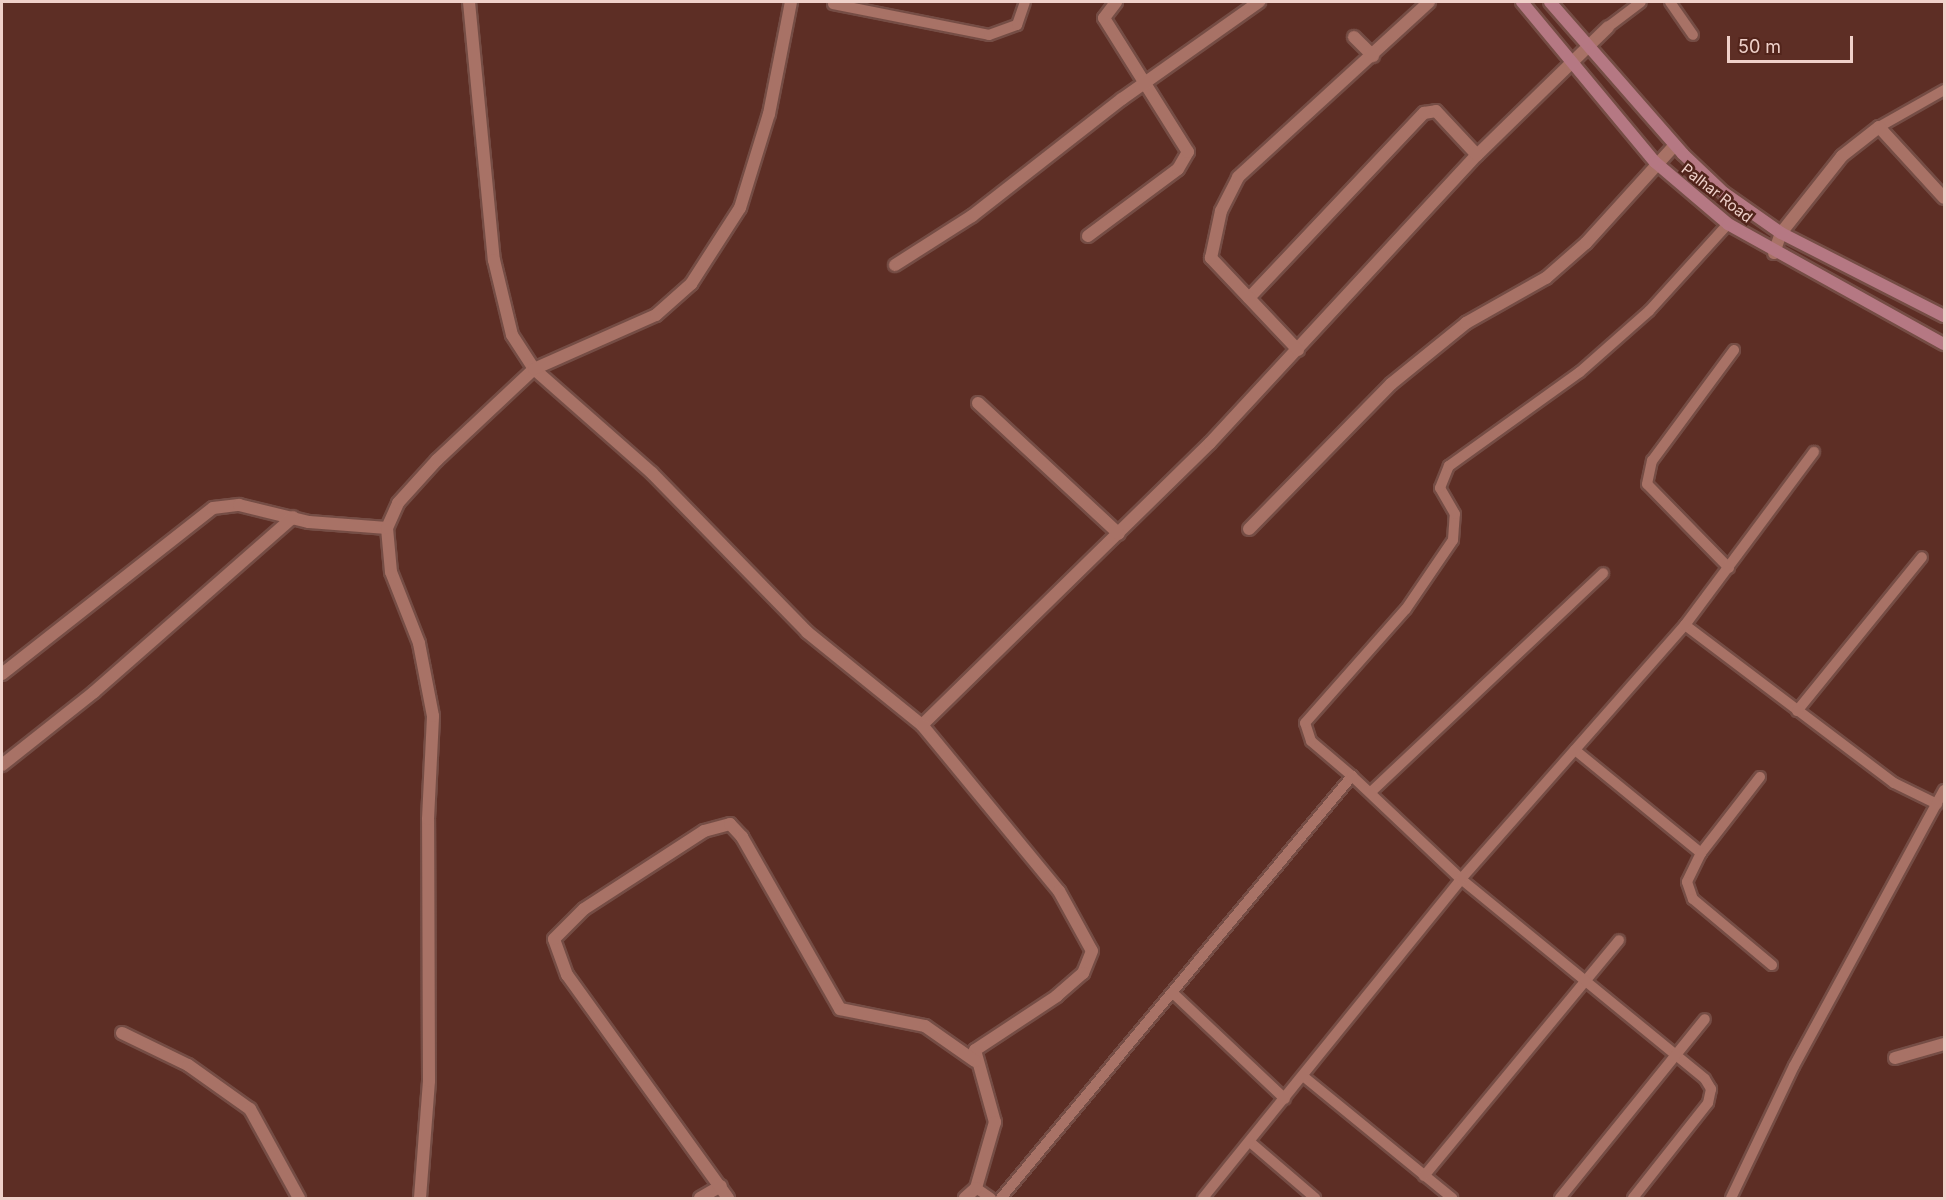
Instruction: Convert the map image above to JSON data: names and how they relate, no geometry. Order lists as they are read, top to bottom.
{
  "streets": {
    "main road": ["Palhar Road"]
  },
  "scale_bar": "50 m"
}
